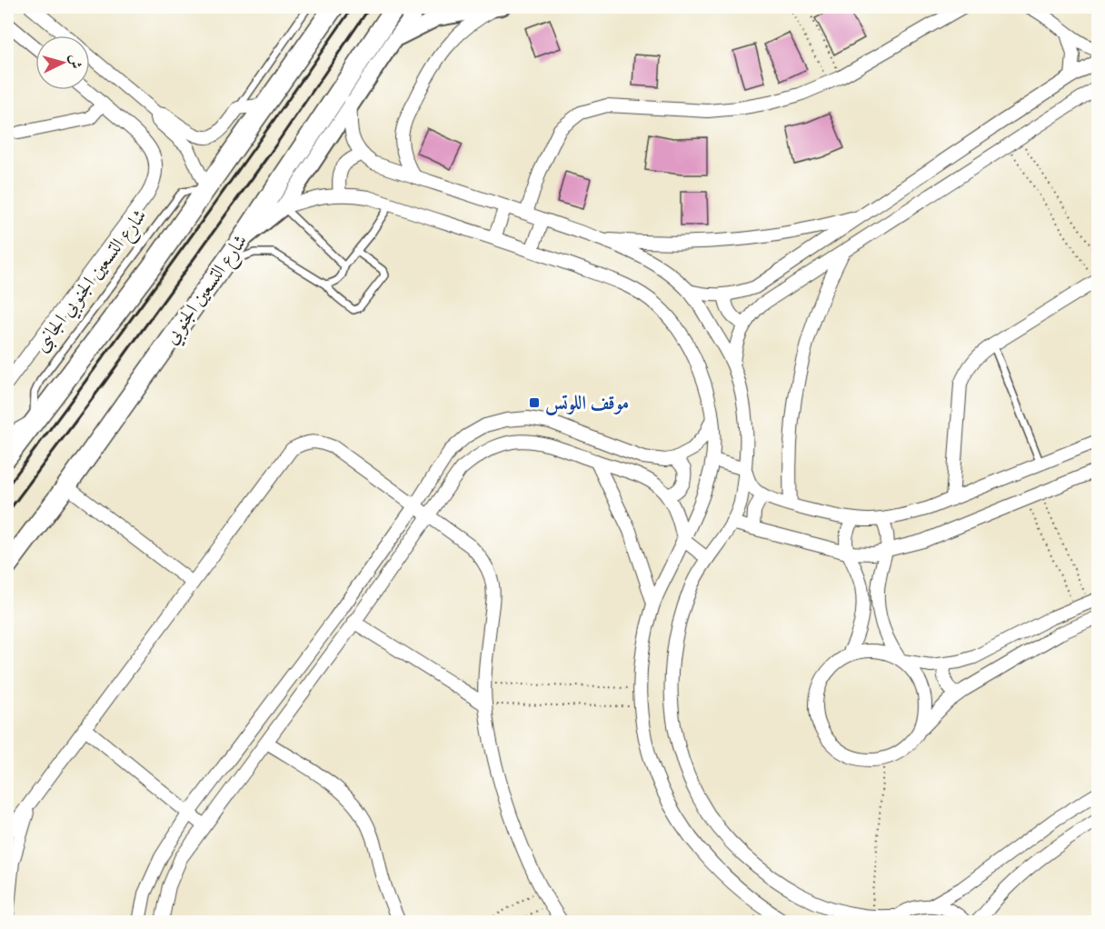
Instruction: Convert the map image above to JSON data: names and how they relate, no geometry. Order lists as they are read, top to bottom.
{
  "streets": {
    "main road": ["شارع التسعين الجنوبي"]
  },
  "places": {
    "transit": ["موقف اللوتس"]
  },
  "north": "right"
}
